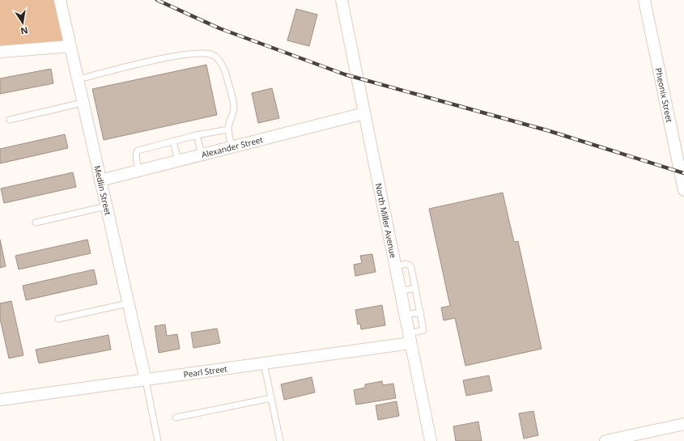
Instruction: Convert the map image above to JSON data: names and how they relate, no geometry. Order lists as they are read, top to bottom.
{
  "streets": {
    "street": [
      "Pheonix Street",
      "Alexander Street",
      "Medlin Street",
      "North Miller Avenue",
      "Pearl Street"
    ]
  },
  "crossings": [
    ["Alexander Street", "Medlin Street"],
    ["Alexander Street", "North Miller Avenue"],
    ["Medlin Street", "Pearl Street"],
    ["North Miller Avenue", "Pearl Street"]
  ],
  "north": "bottom"
}
